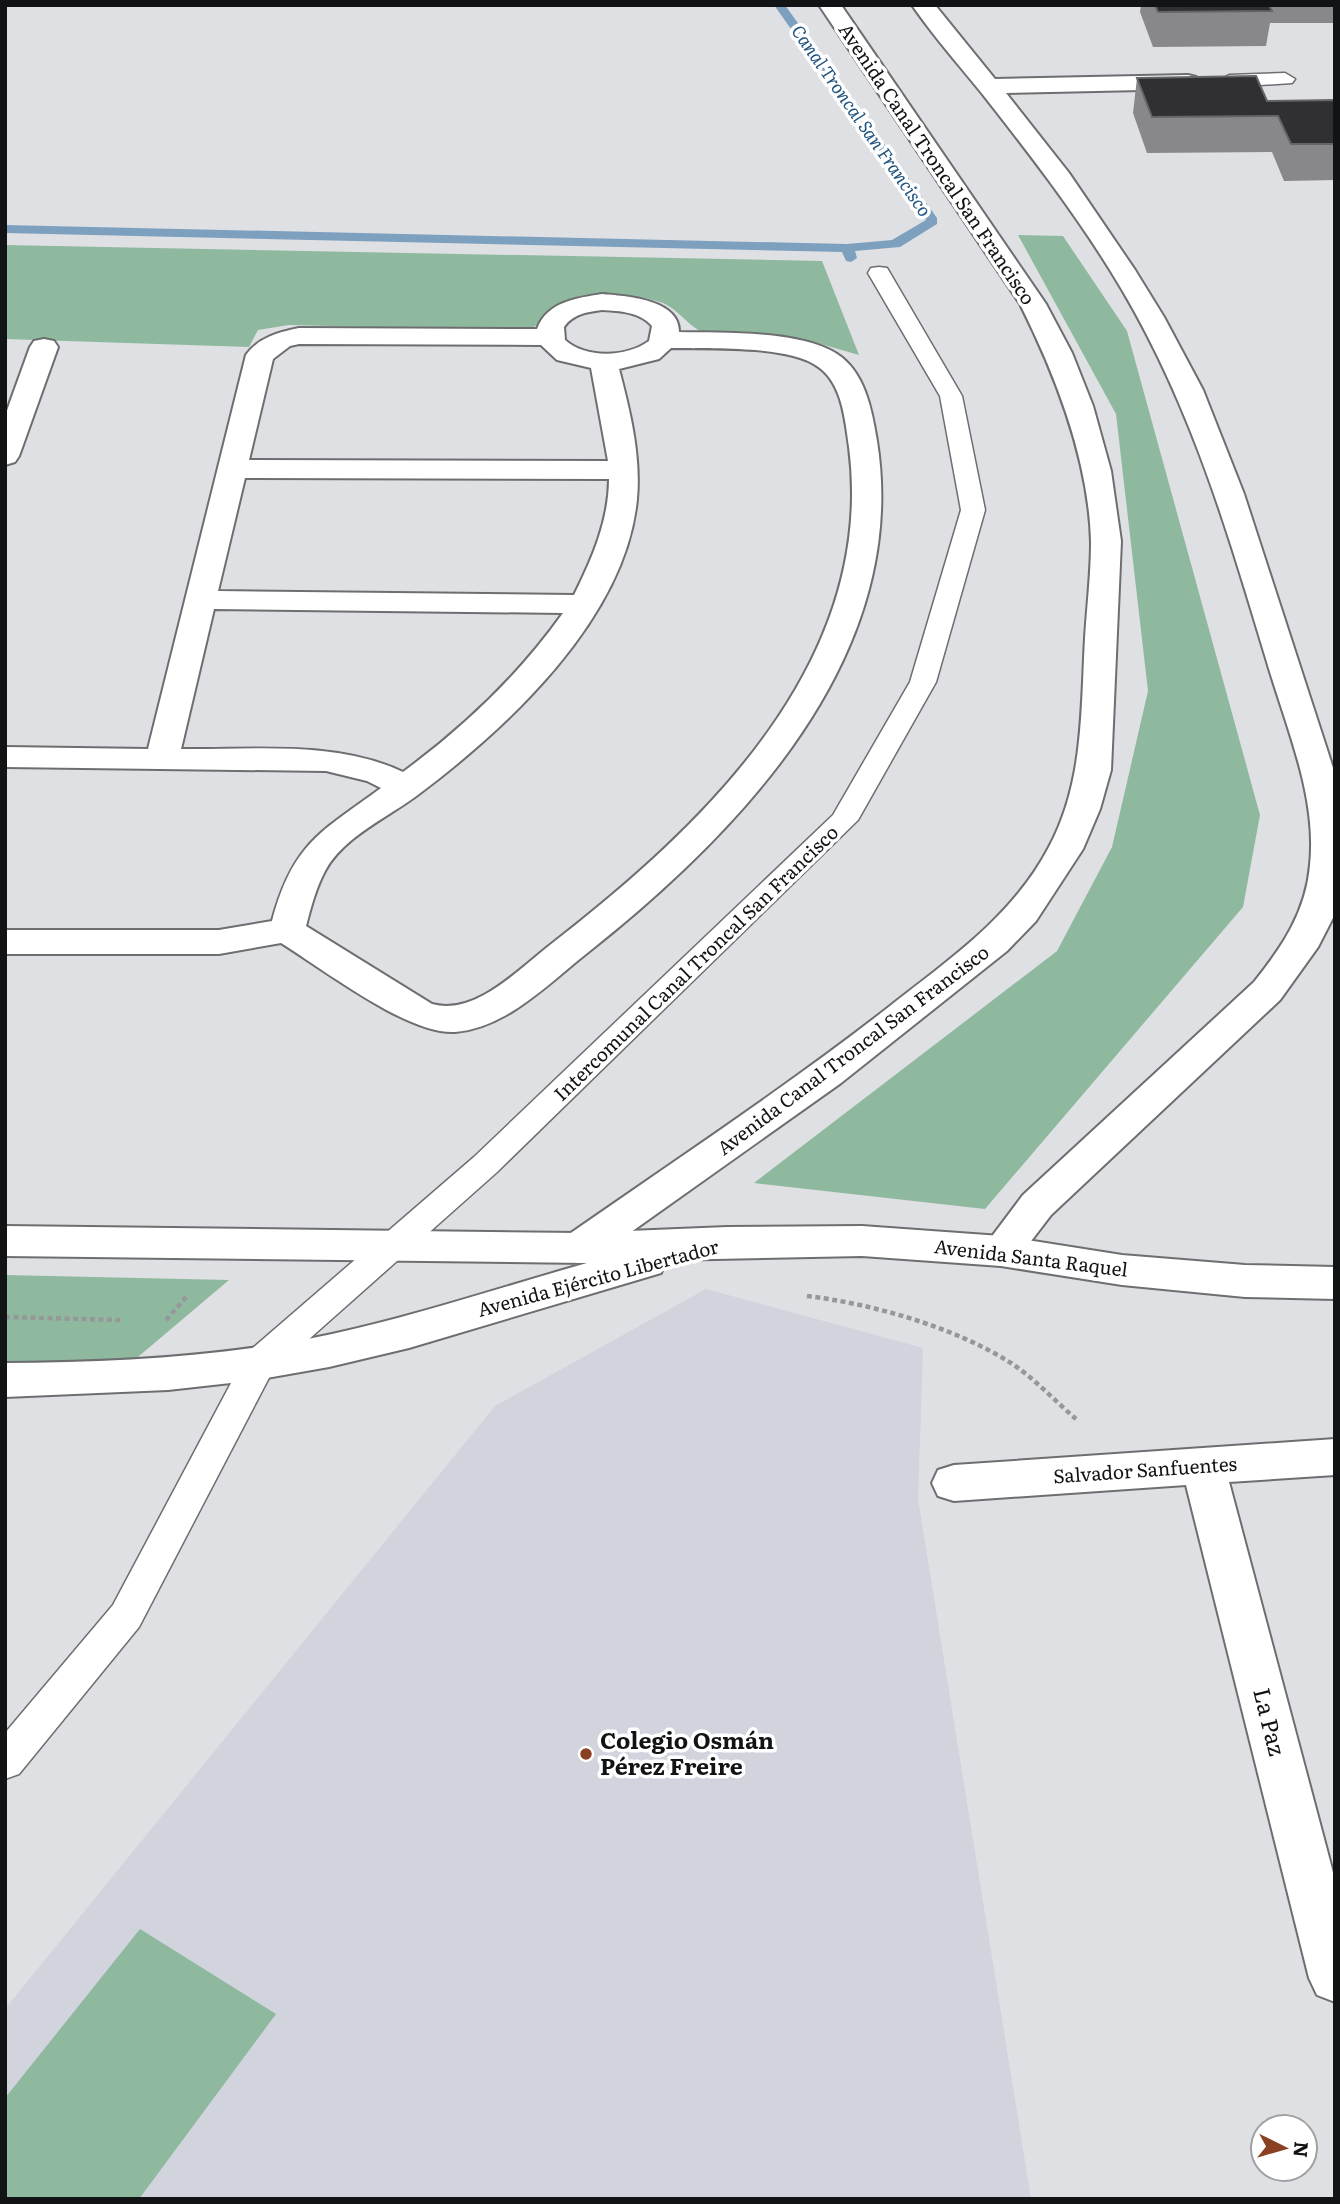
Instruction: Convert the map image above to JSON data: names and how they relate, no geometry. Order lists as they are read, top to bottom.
{
  "streets": {
    "street": [
      "Avenida Canal Troncal San Francisco",
      "Avenida Santa Raquel",
      "Avenida Ejército Libertador",
      "Salvador Sanfuentes",
      "La Paz"
    ],
    "lane": ["Intercomunal Canal Troncal San Francisco"]
  },
  "crossings": [
    ["Avenida Canal Troncal San Francisco", "Avenida Ejército Libertador"],
    ["Intercomunal Canal Troncal San Francisco", "Avenida Ejército Libertador"],
    ["Avenida Santa Raquel", "Avenida Ejército Libertador"],
    ["Salvador Sanfuentes", "La Paz"]
  ],
  "water": ["Canal Troncal San Francisco"],
  "places": ["Colegio Osmán Pérez Freire"],
  "north": "right"
}
